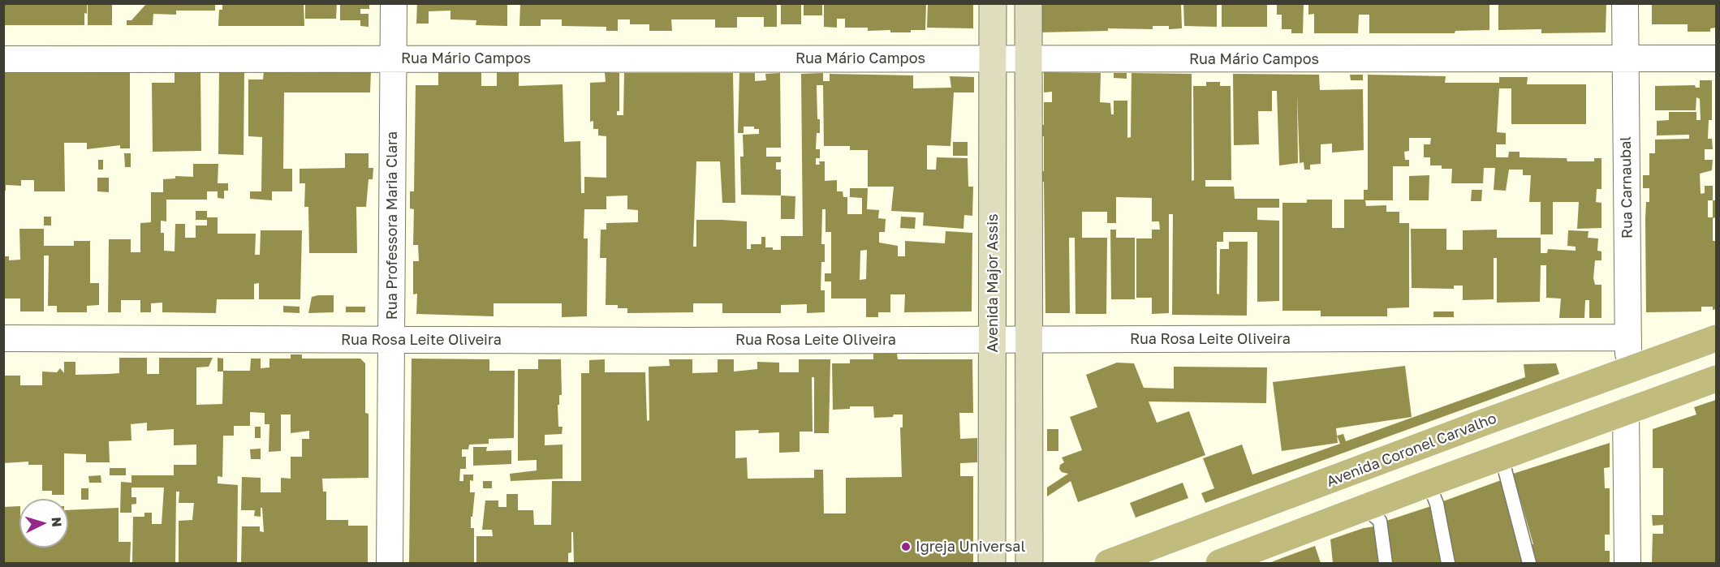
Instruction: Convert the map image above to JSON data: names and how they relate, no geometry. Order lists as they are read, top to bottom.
{
  "streets": {
    "main road": ["Avenida Coronel Carvalho"],
    "street": [
      "Rua Mário Campos",
      "Rua Carnaubal",
      "Rua Professora Maria Clara",
      "Avenida Major Assis",
      "Rua Rosa Leite Oliveira"
    ]
  },
  "crossings": [
    ["Rua Mário Campos", "Rua Carnaubal"],
    ["Rua Mário Campos", "Rua Professora Maria Clara"],
    ["Rua Mário Campos", "Avenida Major Assis"],
    ["Rua Carnaubal", "Rua Rosa Leite Oliveira"],
    ["Rua Carnaubal", "Avenida Coronel Carvalho"],
    ["Rua Professora Maria Clara", "Rua Rosa Leite Oliveira"],
    ["Avenida Major Assis", "Rua Rosa Leite Oliveira"]
  ],
  "places": ["Igreja Universal"],
  "north": "right"
}
